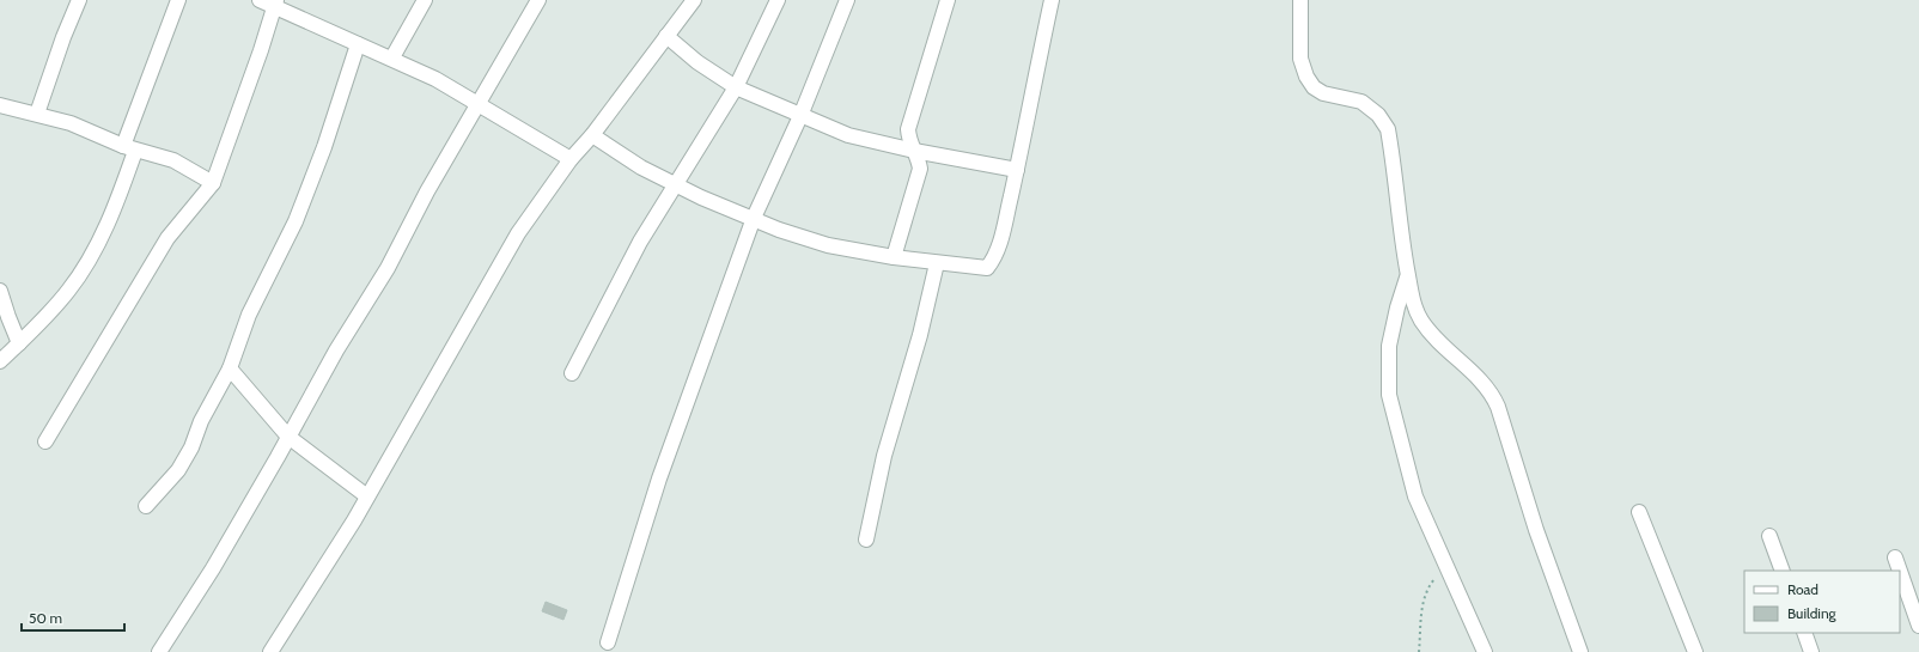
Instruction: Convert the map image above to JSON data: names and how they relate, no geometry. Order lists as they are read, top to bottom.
{
  "legend": ["Road", "Building"],
  "scale_bar": "50 m"
}
